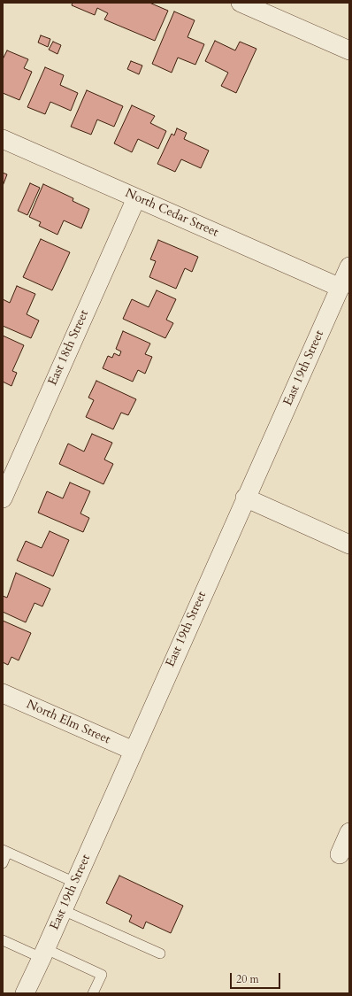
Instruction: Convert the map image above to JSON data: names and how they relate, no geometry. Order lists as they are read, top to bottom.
{
  "streets": {
    "street": [
      "North Cedar Street",
      "East 18th Street",
      "East 19th Street",
      "North Elm Street"
    ]
  },
  "crossings": [
    ["North Cedar Street", "East 18th Street"],
    ["North Cedar Street", "East 19th Street"],
    ["East 19th Street", "North Elm Street"]
  ],
  "scale_bar": "20 m"
}
